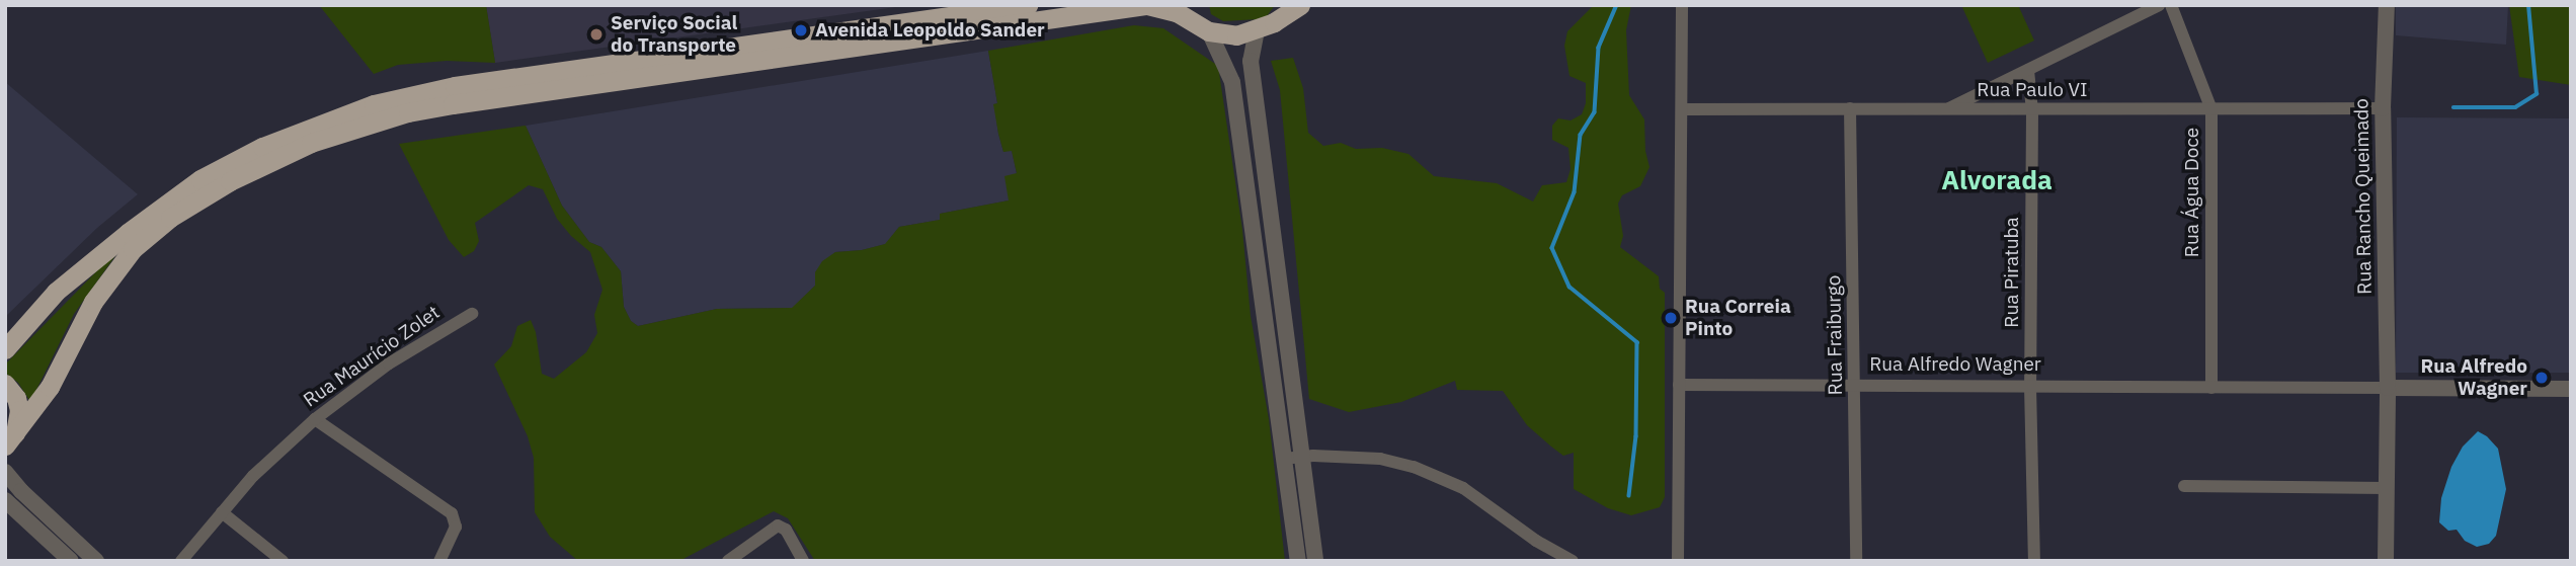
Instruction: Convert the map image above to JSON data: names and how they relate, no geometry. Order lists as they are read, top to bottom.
{
  "streets": {
    "street": [
      "Rua Paulo VI",
      "Rua Água Doce",
      "Rua Rancho Queimado",
      "Rua Piratuba",
      "Rua Fraiburgo",
      "Rua Maurício Zolet",
      "Rua Alfredo Wagner"
    ]
  },
  "crossings": [
    ["Rua Paulo VI", "Rua Água Doce"],
    ["Rua Paulo VI", "Rua Rancho Queimado"],
    ["Rua Paulo VI", "Rua Piratuba"],
    ["Rua Paulo VI", "Rua Fraiburgo"],
    ["Rua Água Doce", "Rua Alfredo Wagner"],
    ["Rua Rancho Queimado", "Rua Alfredo Wagner"],
    ["Rua Piratuba", "Rua Alfredo Wagner"],
    ["Rua Fraiburgo", "Rua Alfredo Wagner"]
  ],
  "districts": ["Alvorada"],
  "places": [
    "Avenida Leopoldo Sander",
    "Serviço Social do Transporte",
    "Rua Correia Pinto",
    "Rua Alfredo Wagner"
  ]
}
